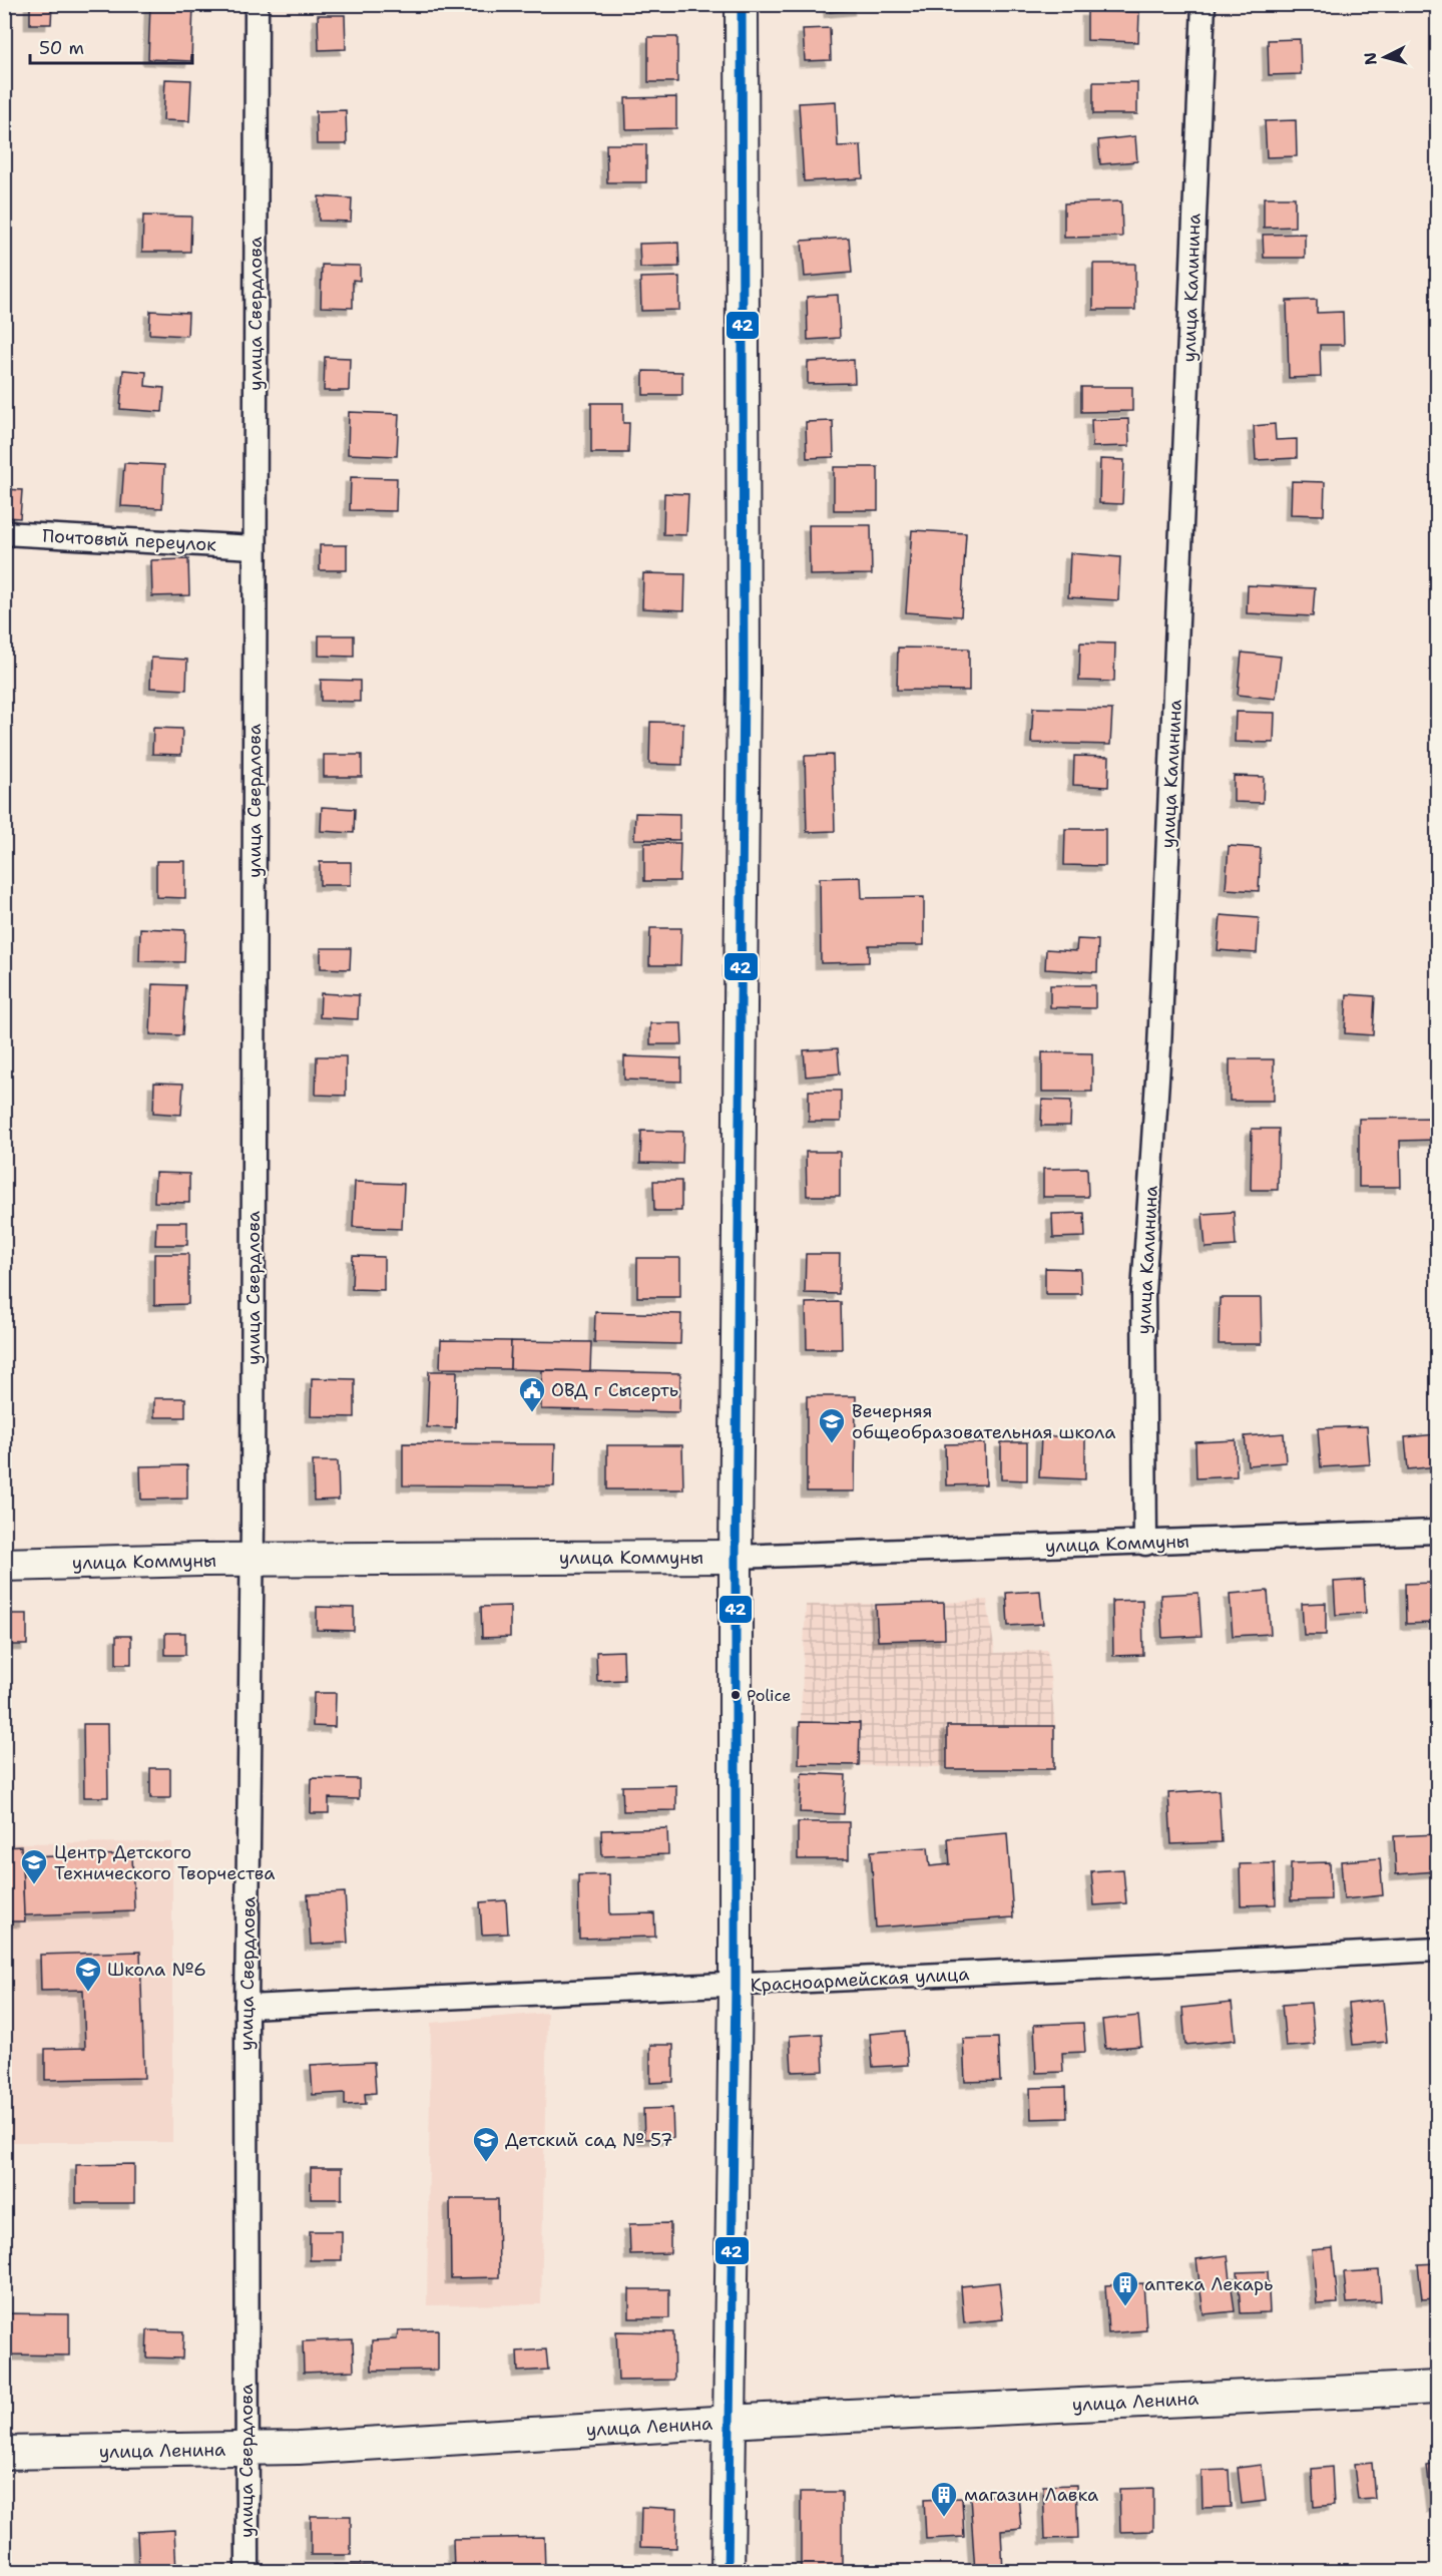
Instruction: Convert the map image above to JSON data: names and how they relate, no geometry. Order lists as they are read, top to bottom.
{
  "streets": {
    "main road": ["улица Коммуны", "улица Ленина"],
    "street": [
      "улица Калинина",
      "улица Свердлова",
      "Почтовый переулок",
      "Красноармейская улица"
    ]
  },
  "crossings": [
    ["улица Калинина", "улица Коммуны"],
    ["улица Свердлова", "Почтовый переулок"],
    ["улица Свердлова", "улица Коммуны"],
    ["улица Свердлова", "Красноармейская улица"],
    ["улица Свердлова", "улица Ленина"]
  ],
  "places": {
    "public building": ["ОВД г Сысерть"],
    "school or university": [
      "Вечерняя общеобразовательная школа",
      "Центр Детского Технического Творчества",
      "Школа №6",
      "Детский сад № 57"
    ],
    "other": ["Police"],
    "building": ["аптека Лекарь", "магазин Лавка"]
  },
  "lines": ["transit line 42"],
  "scale_bar": "50 m",
  "north": "left"
}
